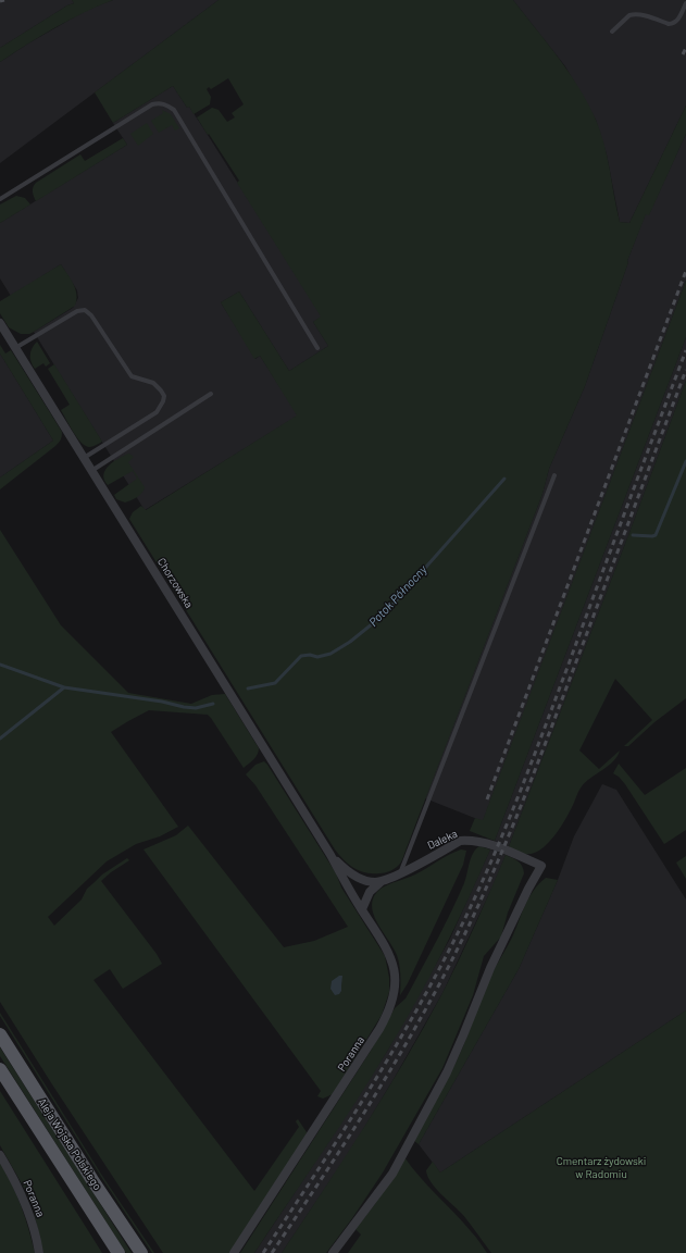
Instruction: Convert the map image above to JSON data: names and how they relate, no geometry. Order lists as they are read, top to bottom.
{
  "streets": {
    "main road": ["Aleja Wojska Polskiego"],
    "street": ["Chorzowska", "Daleka", "Poranna"]
  },
  "crossings": [
    ["Chorzowska", "Poranna"],
    ["Daleka", "Poranna"]
  ],
  "water": ["Potok Północny"],
  "parks": ["Cmentarz żydowski w Radomiu"]
}
